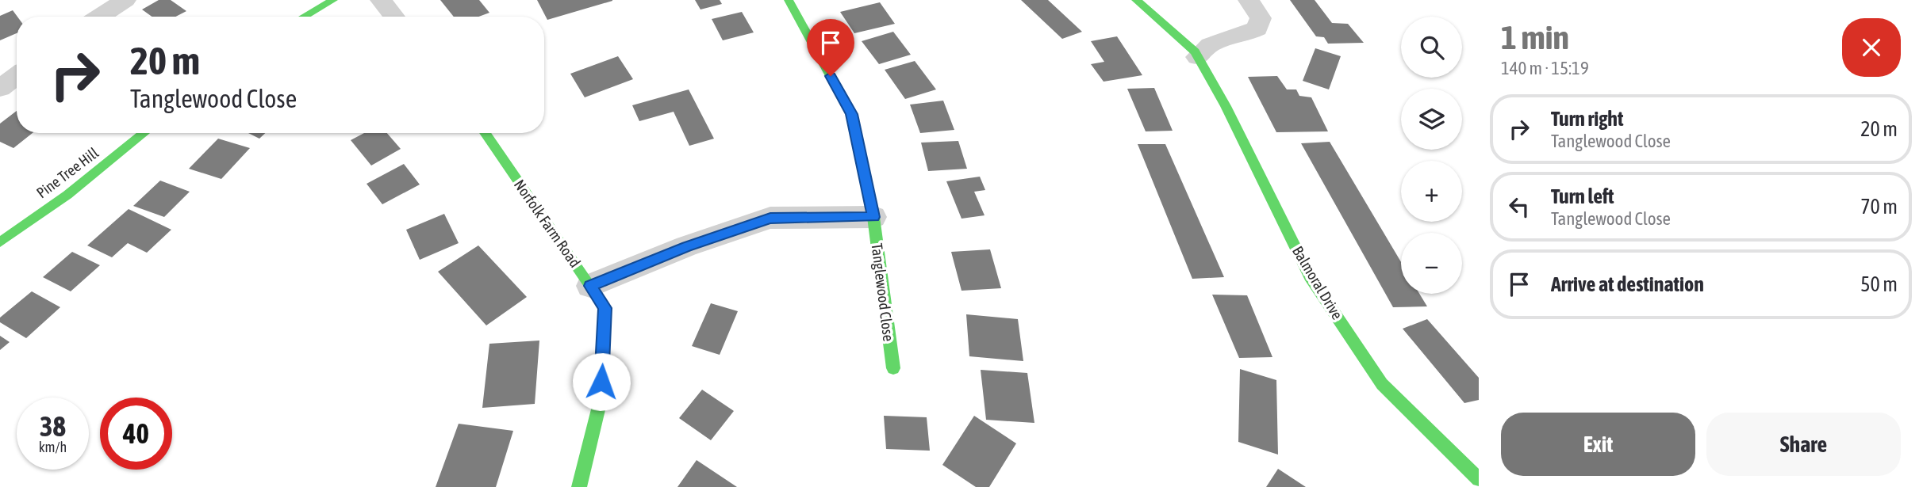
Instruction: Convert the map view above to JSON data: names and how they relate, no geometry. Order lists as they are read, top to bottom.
{
  "streets": {
    "street": [
      "Pine Tree Hill",
      "Norfolk Farm Road",
      "Balmoral Drive",
      "Tanglewood Close"
    ]
  },
  "page": {
    "heading": ["1 min", "140 m · 15:19"],
    "map_buttons": ["+", "−"],
    "turn": ["20 m", "Tanglewood Close"],
    "list": [
      {
        "name": "Turn right",
        "note": "Tanglewood Close",
        "value": "20 m"
      },
      {
        "name": "Turn left",
        "note": "Tanglewood Close",
        "value": "70 m"
      },
      {
        "name": "Arrive at destination",
        "value": "50 m"
      }
    ],
    "speed": "38 km/h",
    "limit": "40",
    "buttons": ["Exit", "Share"]
  }
}
